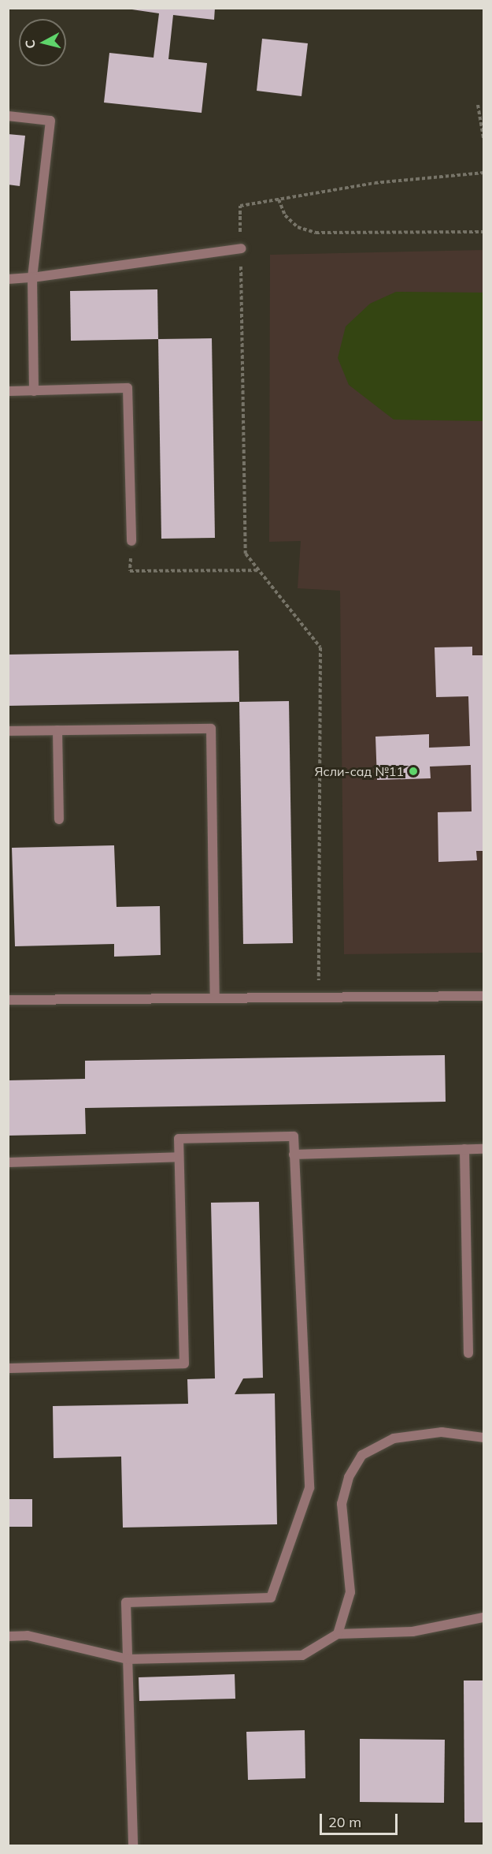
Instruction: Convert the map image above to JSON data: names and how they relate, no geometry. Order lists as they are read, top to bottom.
{
  "places": ["Ясли-сад №11"],
  "scale_bar": "20 m",
  "north": "left"
}
